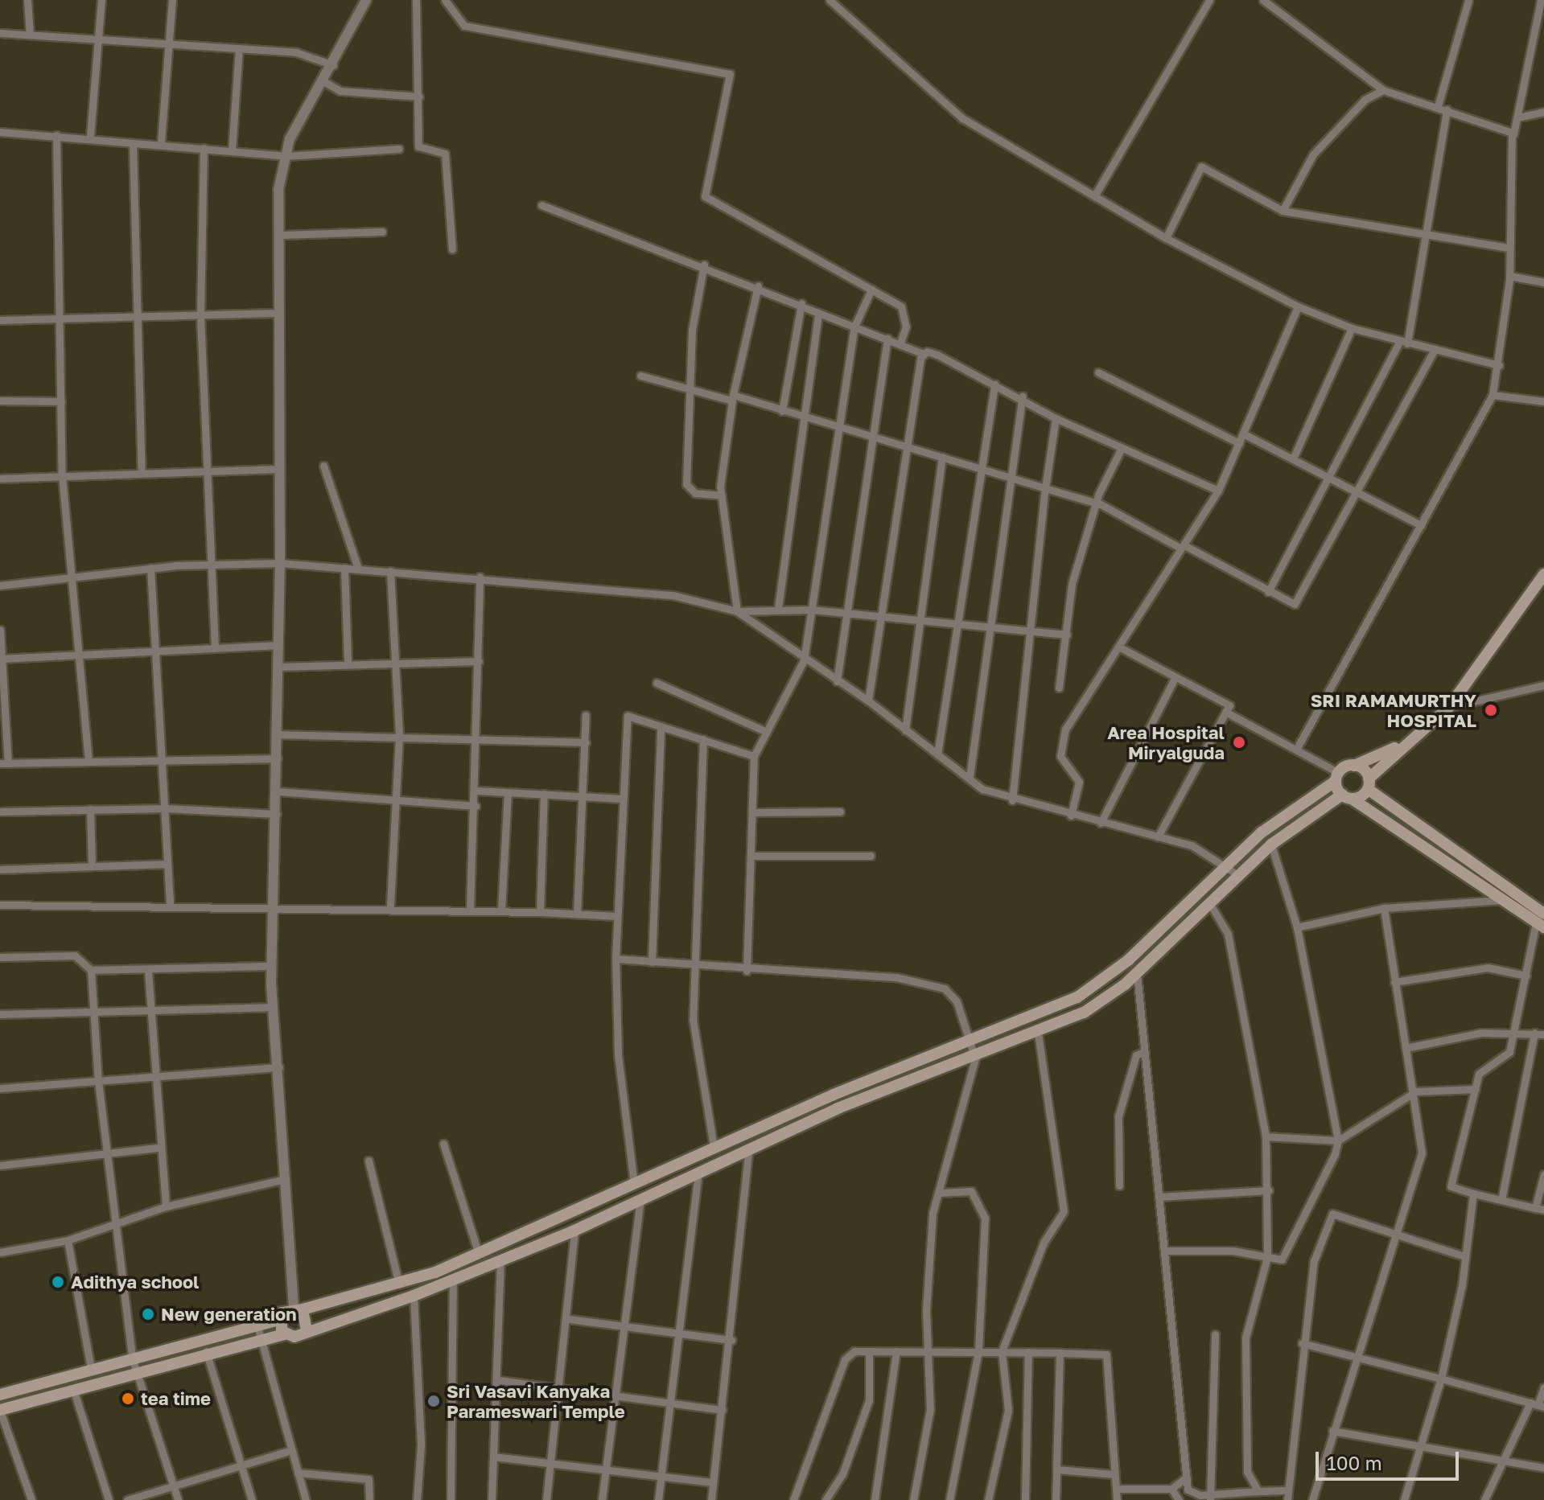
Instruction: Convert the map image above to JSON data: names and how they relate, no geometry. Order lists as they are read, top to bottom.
{
  "places": [
    "SRI RAMAMURTHY HOSPITAL",
    "Area Hospital Miryalguda",
    "Adithya school",
    "New generation",
    "tea time",
    "Sri Vasavi Kanyaka Parameswari Temple"
  ],
  "scale_bar": "100 m"
}
